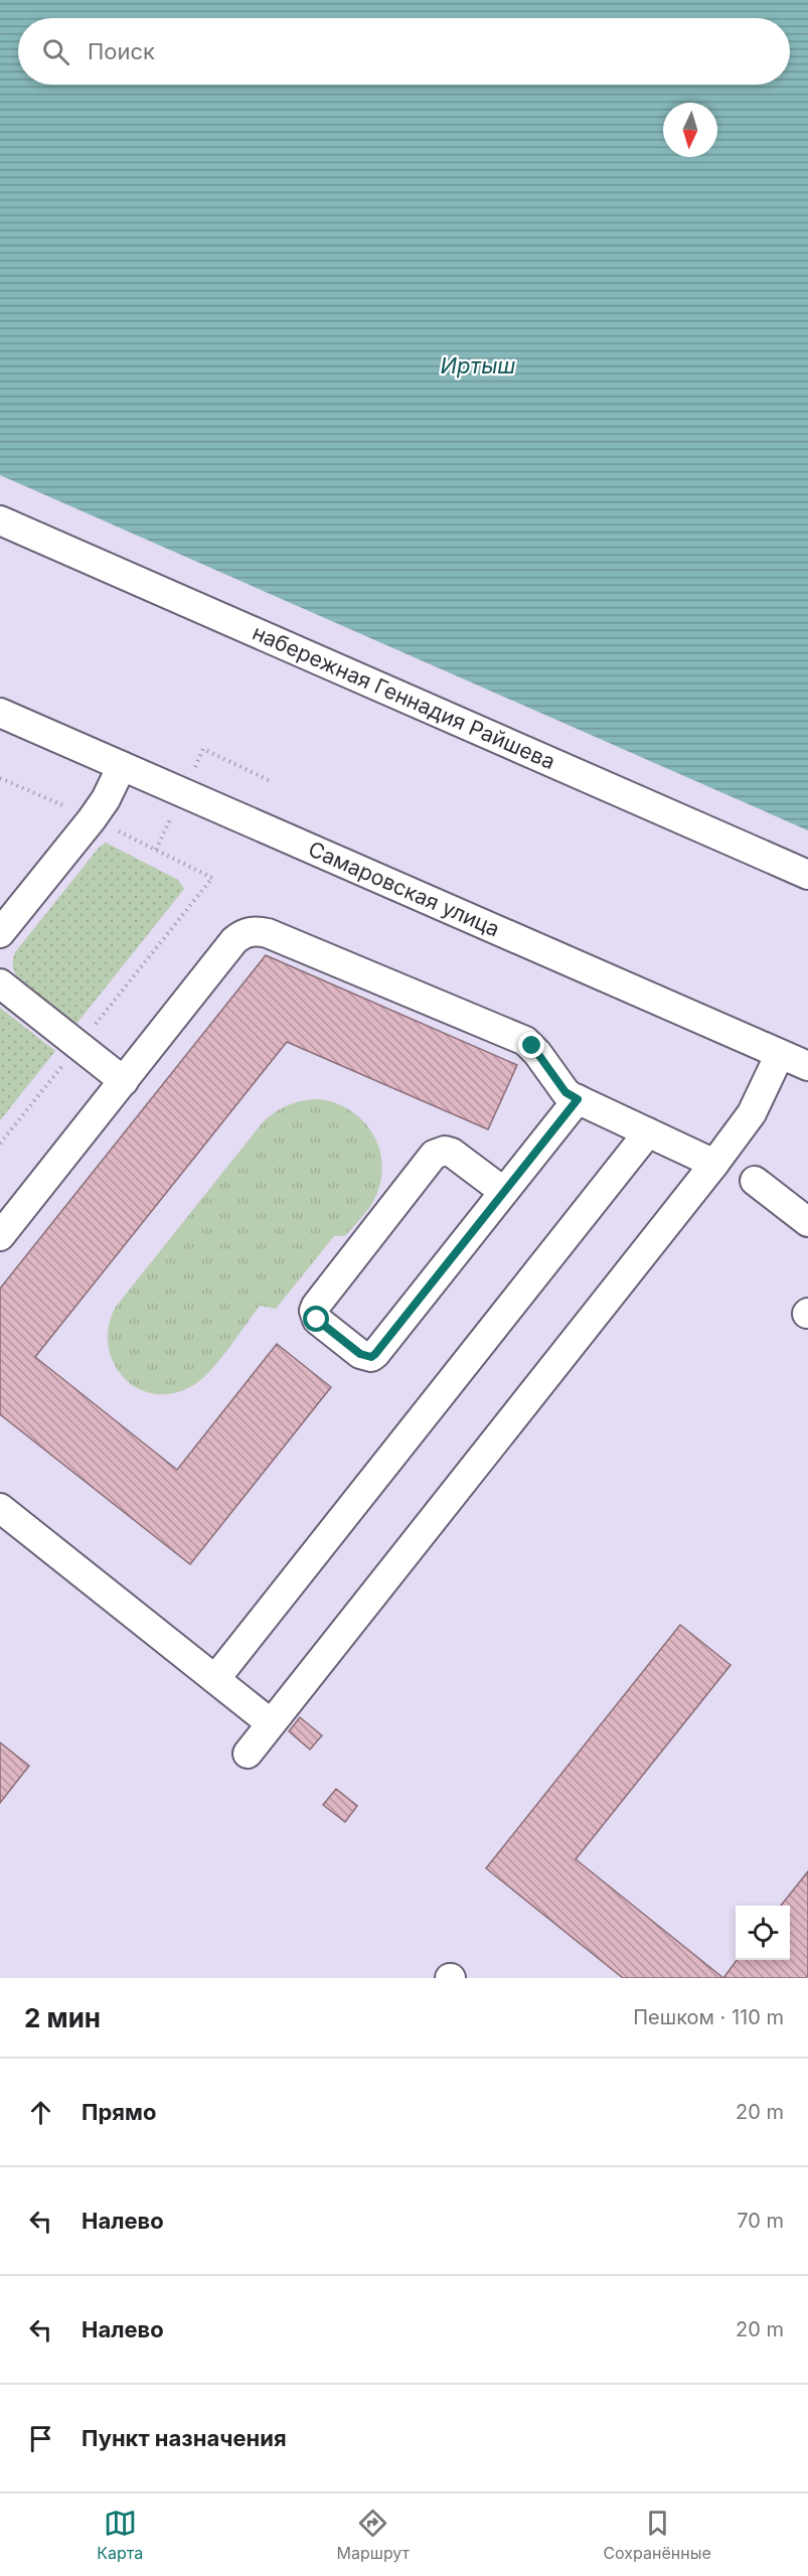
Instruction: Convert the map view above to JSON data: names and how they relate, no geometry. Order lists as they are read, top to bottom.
{
  "streets": {
    "street": ["набережная Геннадия Райшева", "Самаровская улица"]
  },
  "water": ["Иртыш"],
  "north": "bottom",
  "page": {
    "search": "Поиск",
    "heading": ["2 мин", "Пешком · 110 m"],
    "list": [
      ["Прямо", "20 m"],
      ["Налево", "70 m"],
      ["Налево", "20 m"],
      "Пункт назначения"
    ],
    "nav": ["Карта", "Маршрут", "Сохранённые"]
  }
}
